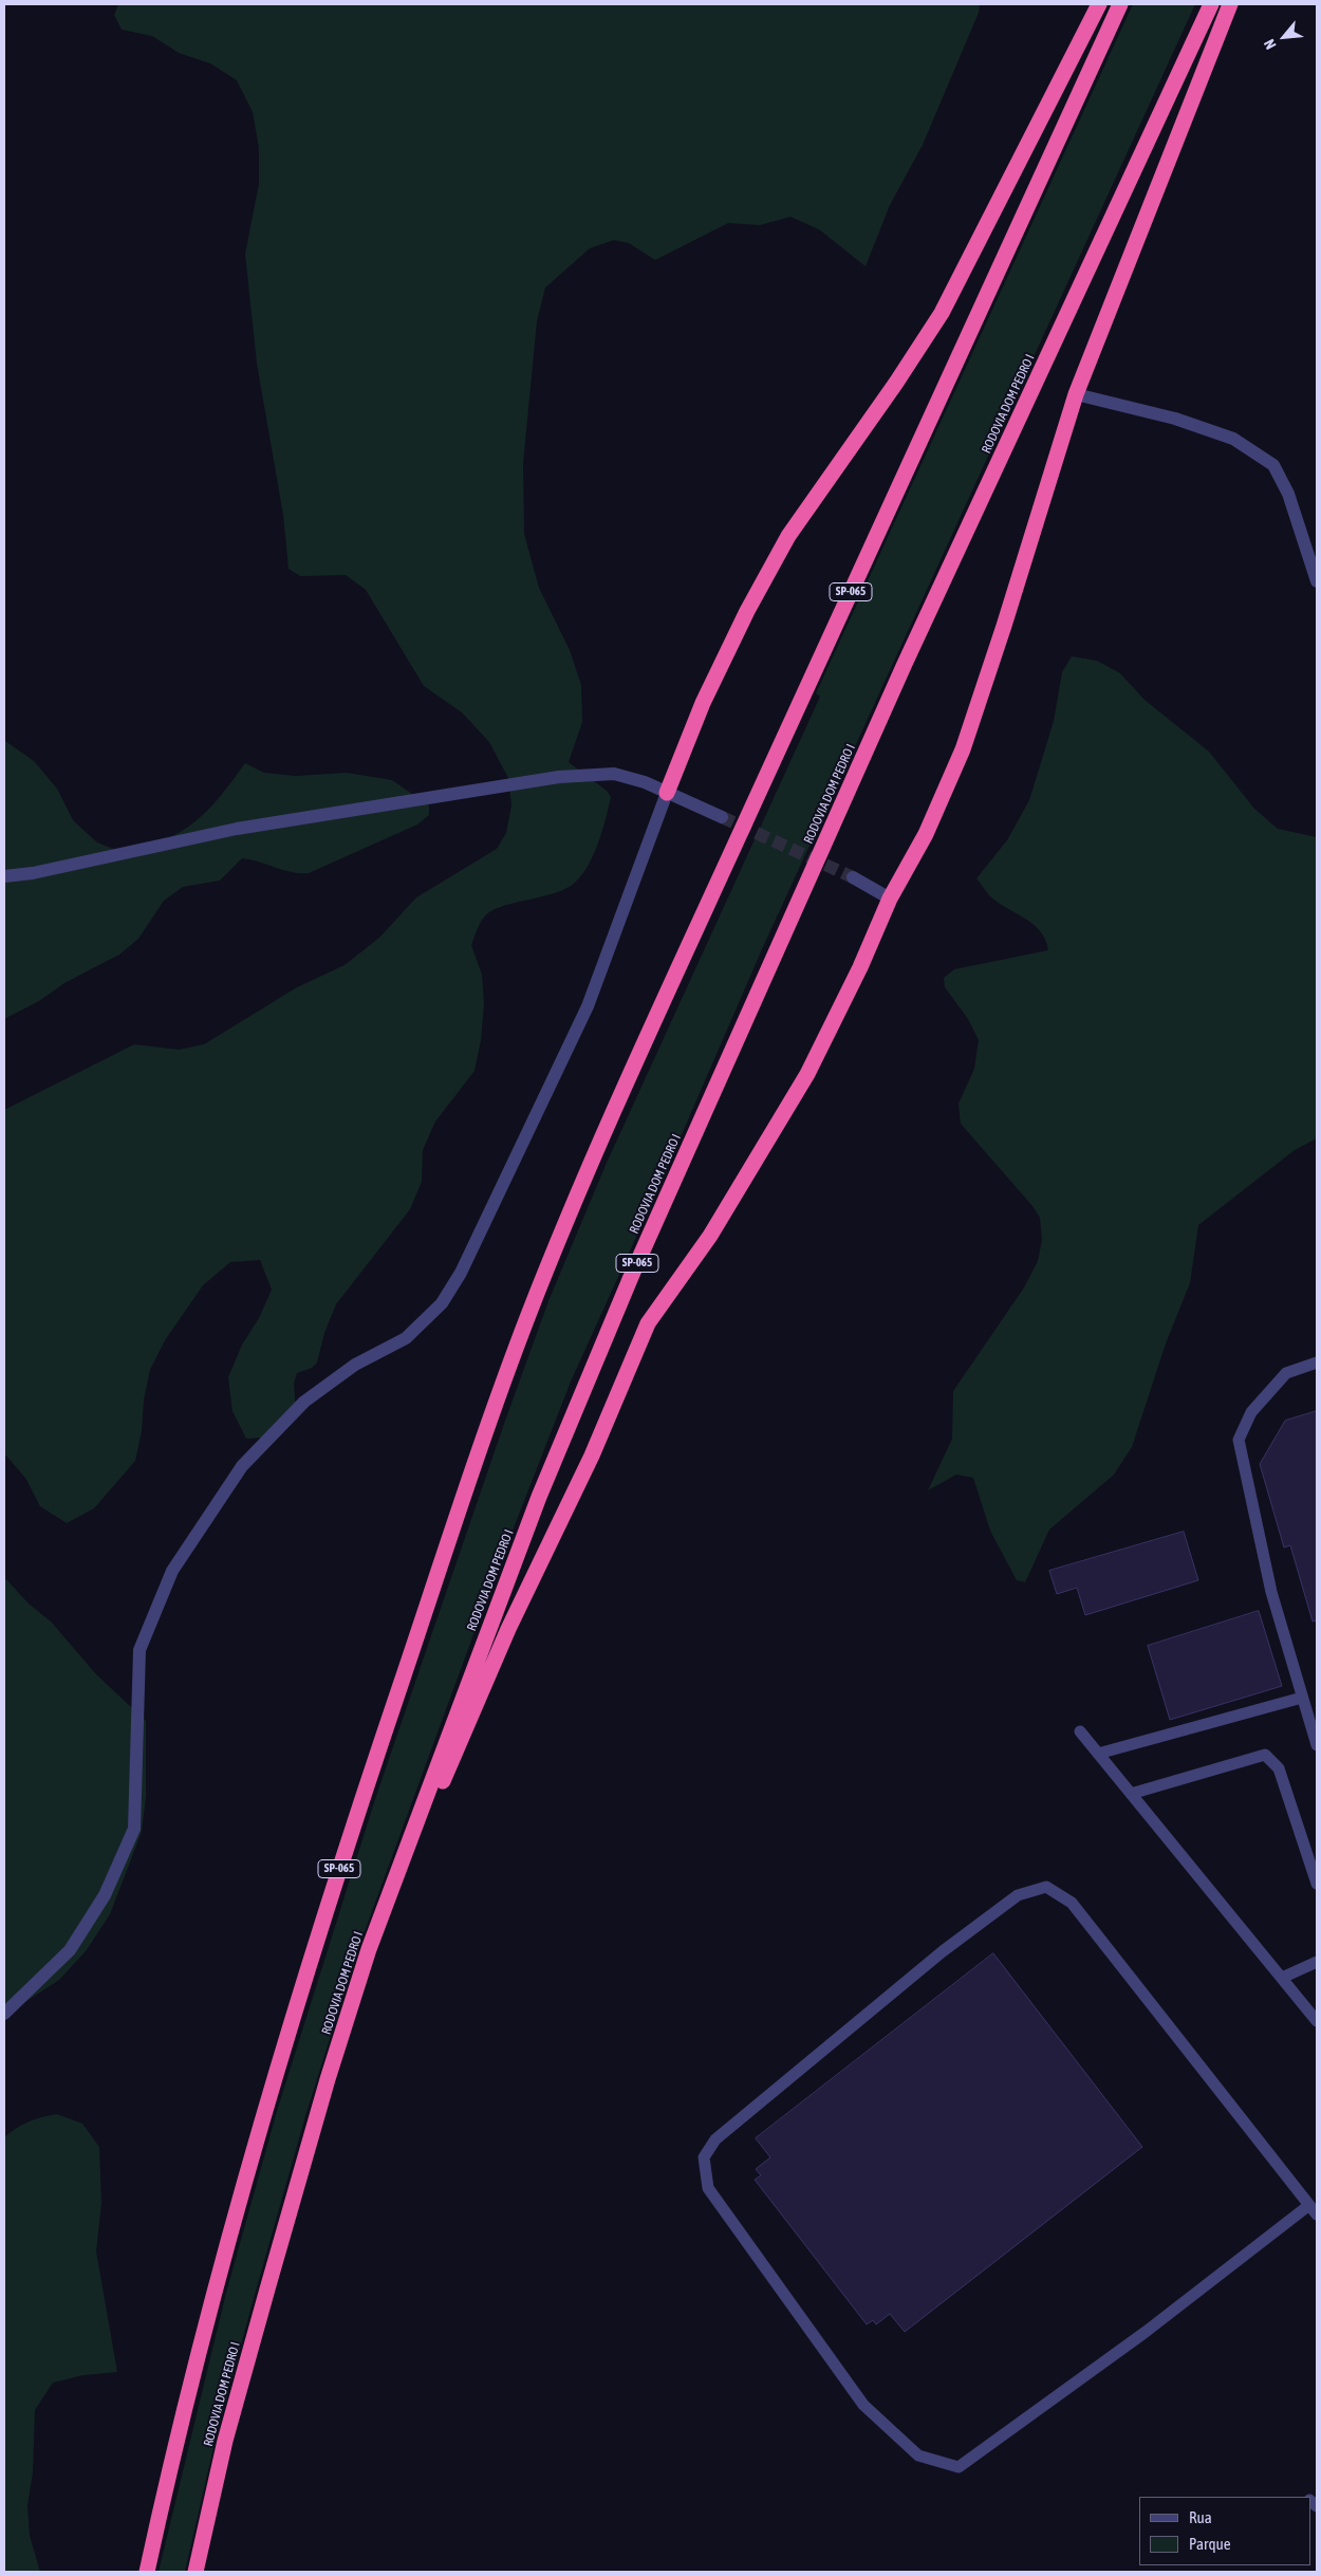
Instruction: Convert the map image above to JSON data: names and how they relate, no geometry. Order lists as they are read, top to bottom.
{
  "streets": {
    "highway": ["RODOVIA DOM PEDRO I", "SP-065"]
  },
  "legend": ["Rua", "Parque"],
  "north": "bottom left"
}
